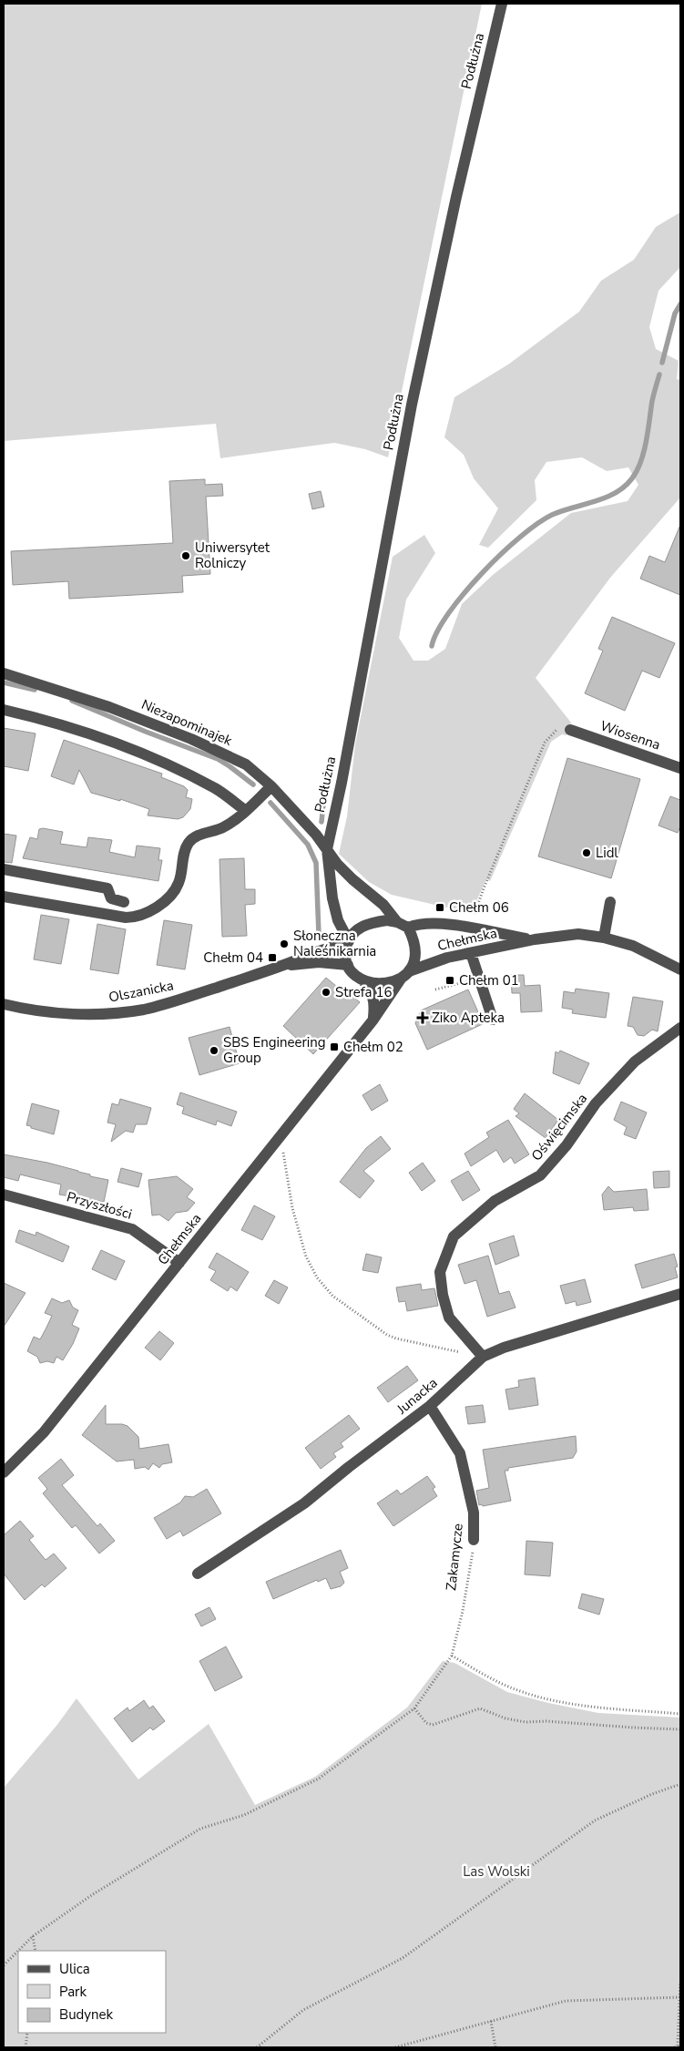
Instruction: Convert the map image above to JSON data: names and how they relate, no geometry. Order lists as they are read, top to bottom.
{
  "streets": {
    "street": [
      "Podłużna",
      "Niezapominajek",
      "Wiosenna",
      "Chełmska",
      "Olszanicka",
      "Oświęcimska",
      "Przyszłości",
      "Junacka",
      "Zakamycze"
    ]
  },
  "crossings": [
    ["Podłużna", "Niezapominajek"],
    ["Podłużna", "Chełmska"],
    ["Podłużna", "Olszanicka"],
    ["Chełmska", "Olszanicka"],
    ["Chełmska", "Przyszłości"],
    ["Oświęcimska", "Junacka"],
    ["Junacka", "Zakamycze"]
  ],
  "parks": ["Las Wolski"],
  "places": {
    "other": [
      "Uniwersytet Rolniczy",
      "Lidl",
      "Słoneczna Naleśnikarnia",
      "Strefa 16",
      "SBS Engineering Group"
    ],
    "transit": [
      "Chełm 06",
      "Chełm 04",
      "Chełm 01",
      "Chełm 02"
    ],
    "health": ["Ziko Apteka"]
  },
  "legend": ["Ulica", "Park", "Budynek"]
}
